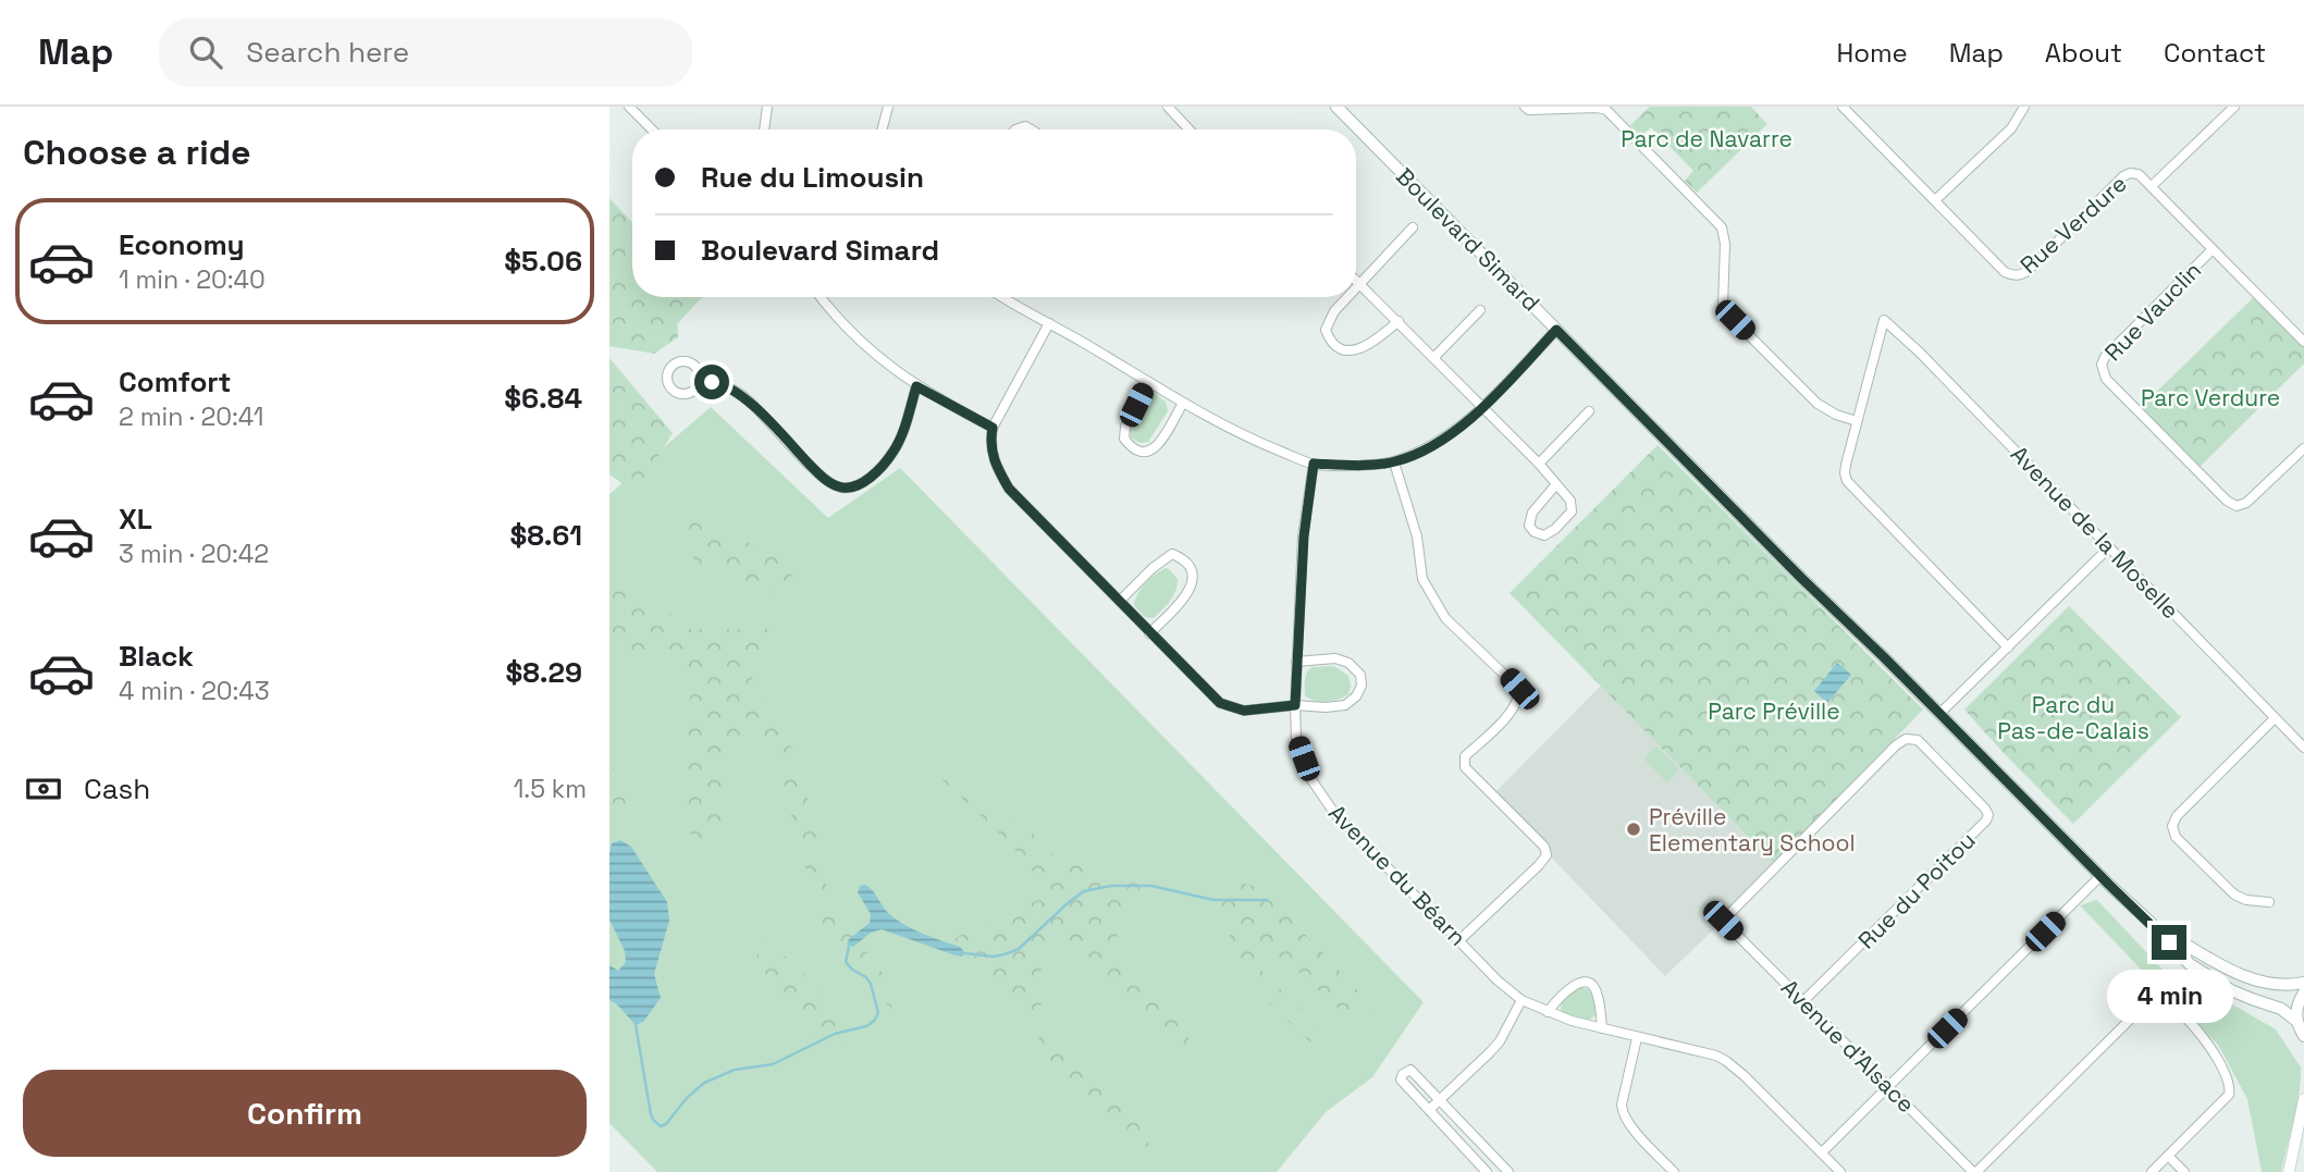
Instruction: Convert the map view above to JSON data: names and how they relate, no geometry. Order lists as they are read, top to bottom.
{
  "streets": {
    "main road": ["Boulevard Simard"],
    "street": [
      "Rue Verdure",
      "Rue Vauclin",
      "Avenue de la Moselle",
      "Avenue du Béarn",
      "Rue du Poitou",
      "Avenue d'Alsace"
    ]
  },
  "crossings": [
    ["Rue Verdure", "Rue Vauclin"],
    ["Rue du Poitou", "Avenue d'Alsace"]
  ],
  "parks": [
    "Parc de Navarre",
    "Parc Verdure",
    "Parc du Pas-de-Calais",
    "Parc Préville"
  ],
  "places": ["Préville Elementary School"],
  "page": {
    "header": "Map",
    "search": "Search here",
    "nav": [
      "Home",
      "Map",
      "About",
      "Contact"
    ],
    "heading": "Choose a ride",
    "banner": ["Rue du Limousin", "Boulevard Simard"],
    "list": [
      {
        "name": "Economy",
        "note": "1 min · 20:40",
        "value": "$5.06"
      },
      {
        "name": "Comfort",
        "note": "2 min · 20:41",
        "value": "$6.84"
      },
      {
        "name": "XL",
        "note": "3 min · 20:42",
        "value": "$8.61"
      },
      {
        "name": "Black",
        "note": "4 min · 20:43",
        "value": "$8.29"
      }
    ],
    "pay": ["Cash", "1.5 km"],
    "bubble": "4 min",
    "buttons": "Confirm"
  }
}
